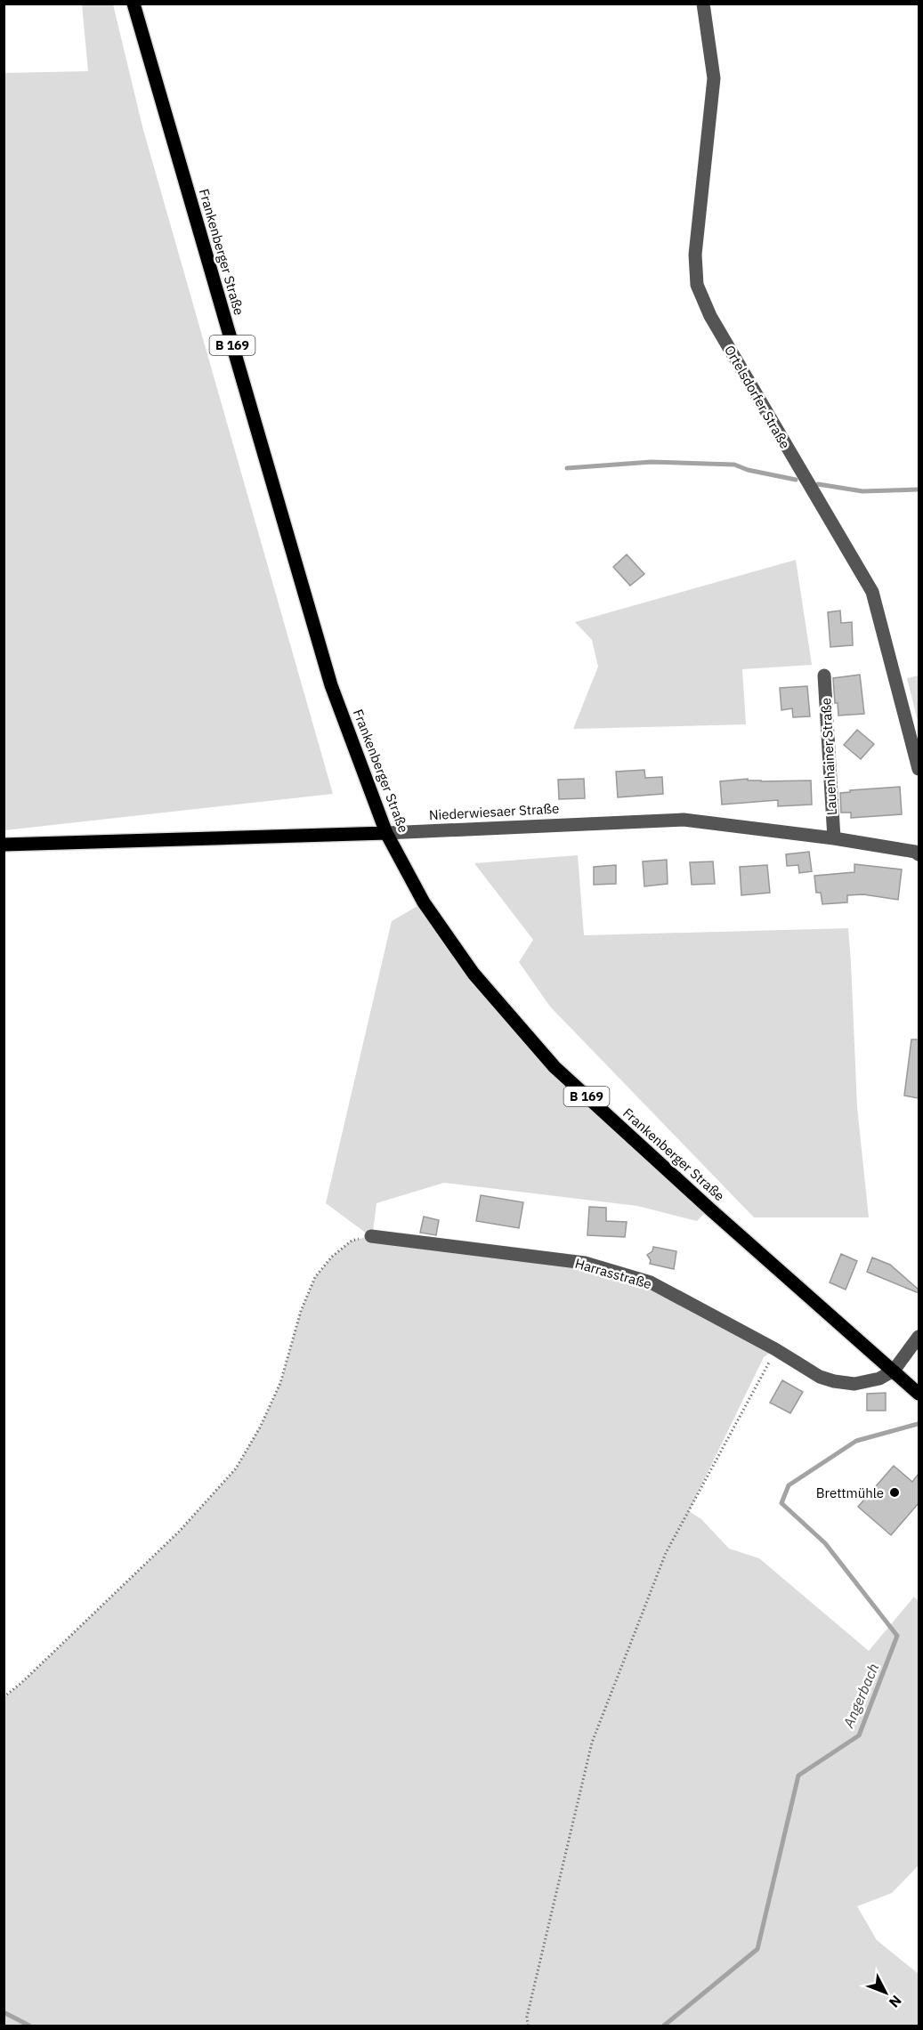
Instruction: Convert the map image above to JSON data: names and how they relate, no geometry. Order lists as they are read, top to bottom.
{
  "streets": {
    "main road": ["Frankenberger Straße", "B 169", "Niederwiesaer Straße"],
    "street": ["Ortelsdorfer Straße", "Lauenhainer Straße", "Harrasstraße"]
  },
  "crossings": [
    ["Frankenberger Straße", "Niederwiesaer Straße"],
    ["Frankenberger Straße", "Harrasstraße"],
    ["Lauenhainer Straße", "Niederwiesaer Straße"]
  ],
  "water": ["Angerbach"],
  "places": ["Brettmühle"],
  "north": "bottom right"
}
